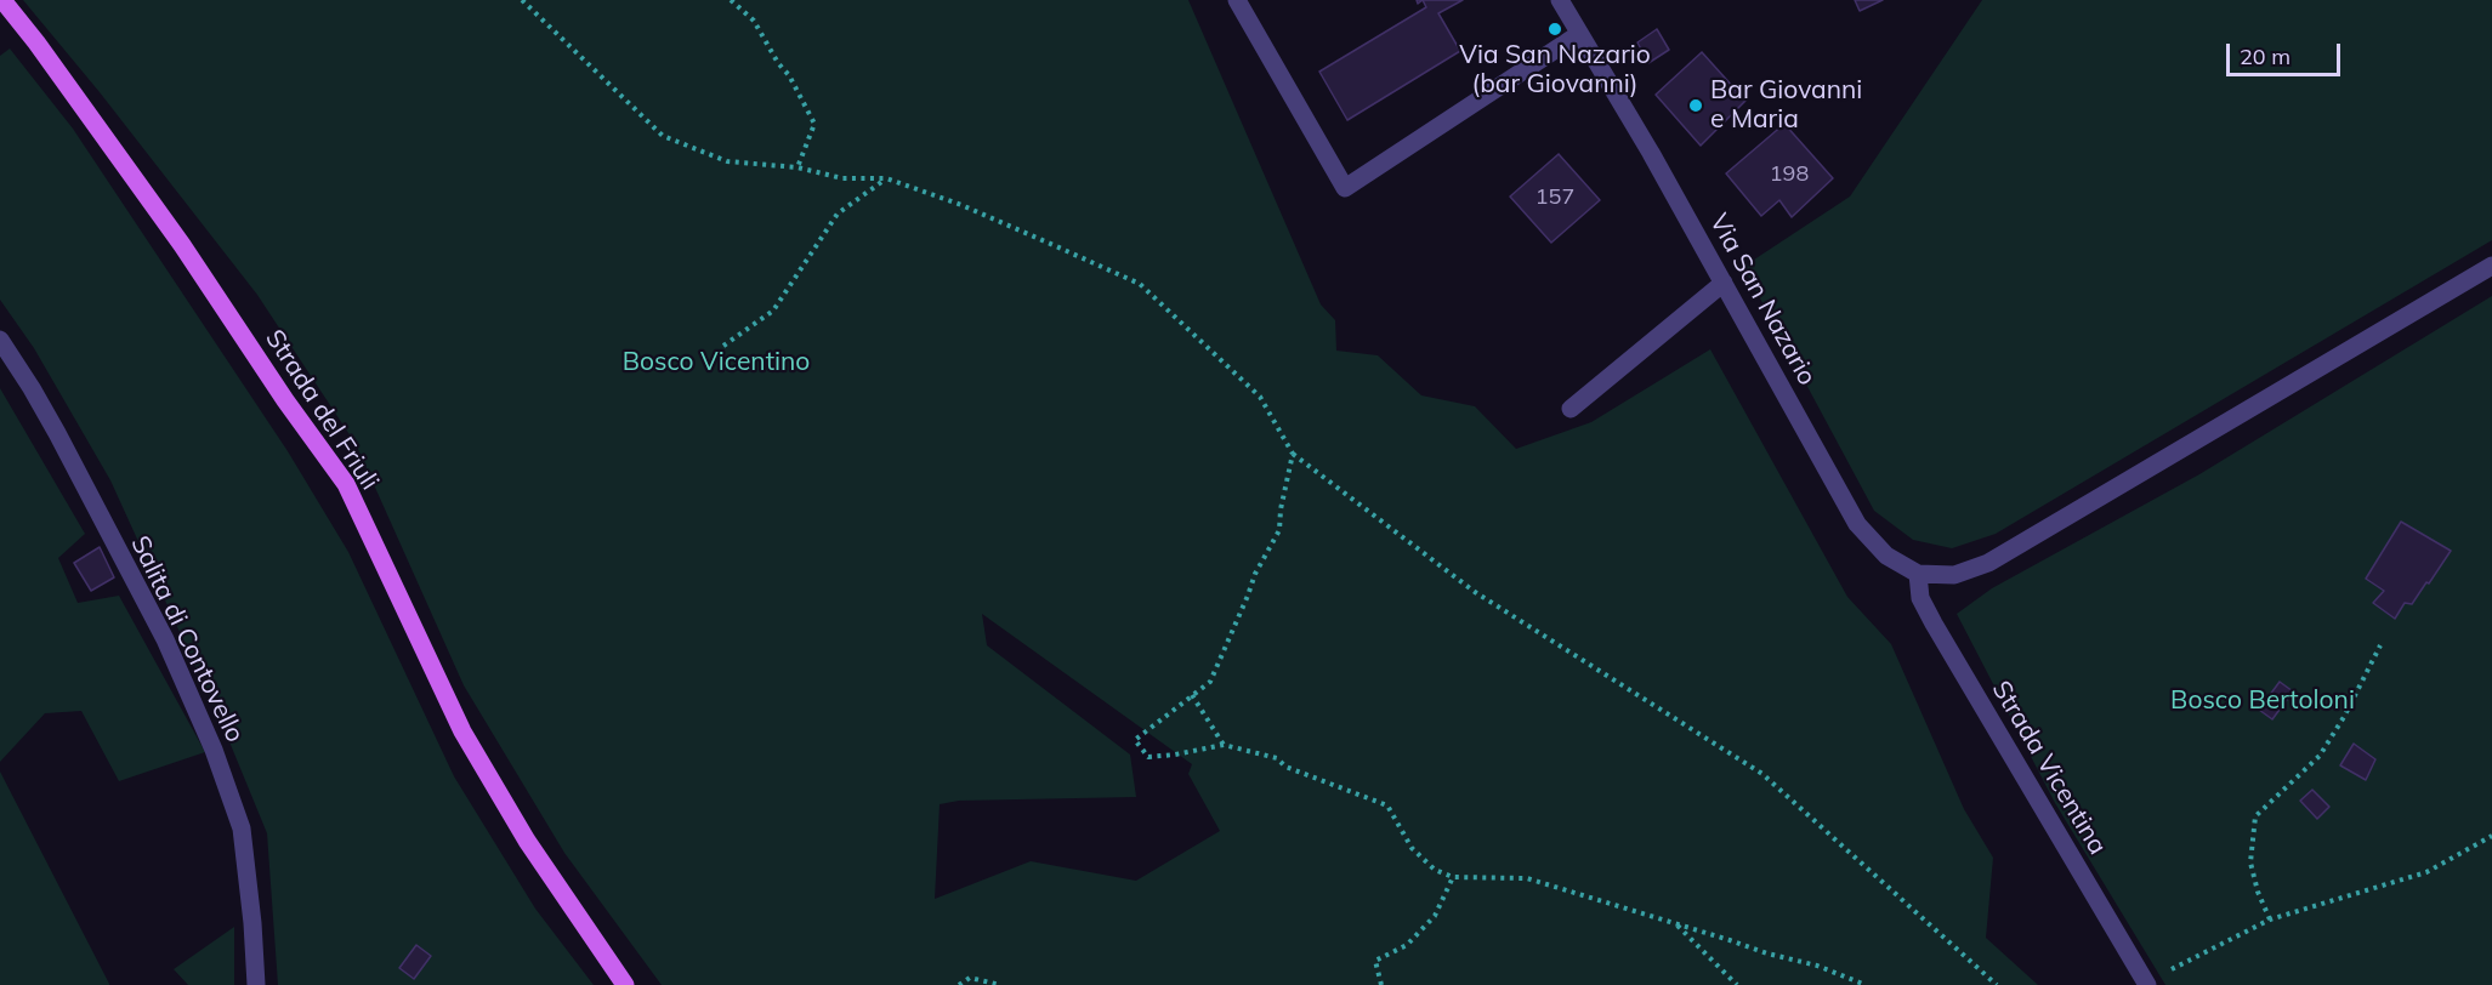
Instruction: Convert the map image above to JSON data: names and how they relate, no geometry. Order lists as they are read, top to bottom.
{
  "streets": {
    "main road": ["Strada del Friuli"],
    "street": ["Via San Nazario", "Salita di Contovello", "Strada Vicentina"]
  },
  "crossings": [
    ["Via San Nazario", "Strada Vicentina"]
  ],
  "parks": ["Bosco Vicentino", "Bosco Bertoloni"],
  "places": ["Via San Nazario (bar Giovanni)", "Bar Giovanni e Maria"],
  "house_numbers": ["198", "157"],
  "scale_bar": "20 m"
}
